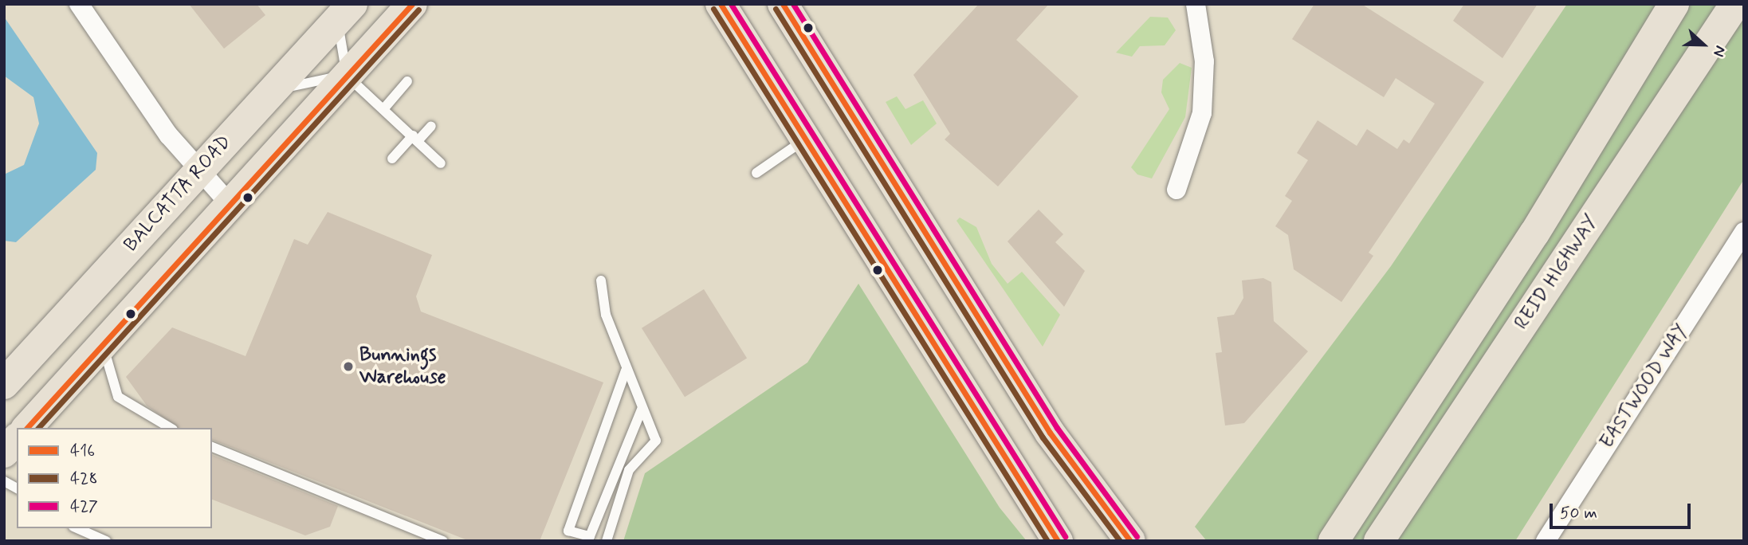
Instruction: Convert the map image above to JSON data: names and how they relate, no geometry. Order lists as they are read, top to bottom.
{
  "streets": {
    "main road": ["BALCATTA ROAD", "REID HIGHWAY"],
    "street": ["EASTWOOD WAY"]
  },
  "places": ["Bunnings Warehouse"],
  "lines": ["transit line 416", "transit line 427", "transit line 428"],
  "legend": ["416", "428", "427"],
  "scale_bar": "50 m",
  "north": "right"
}
